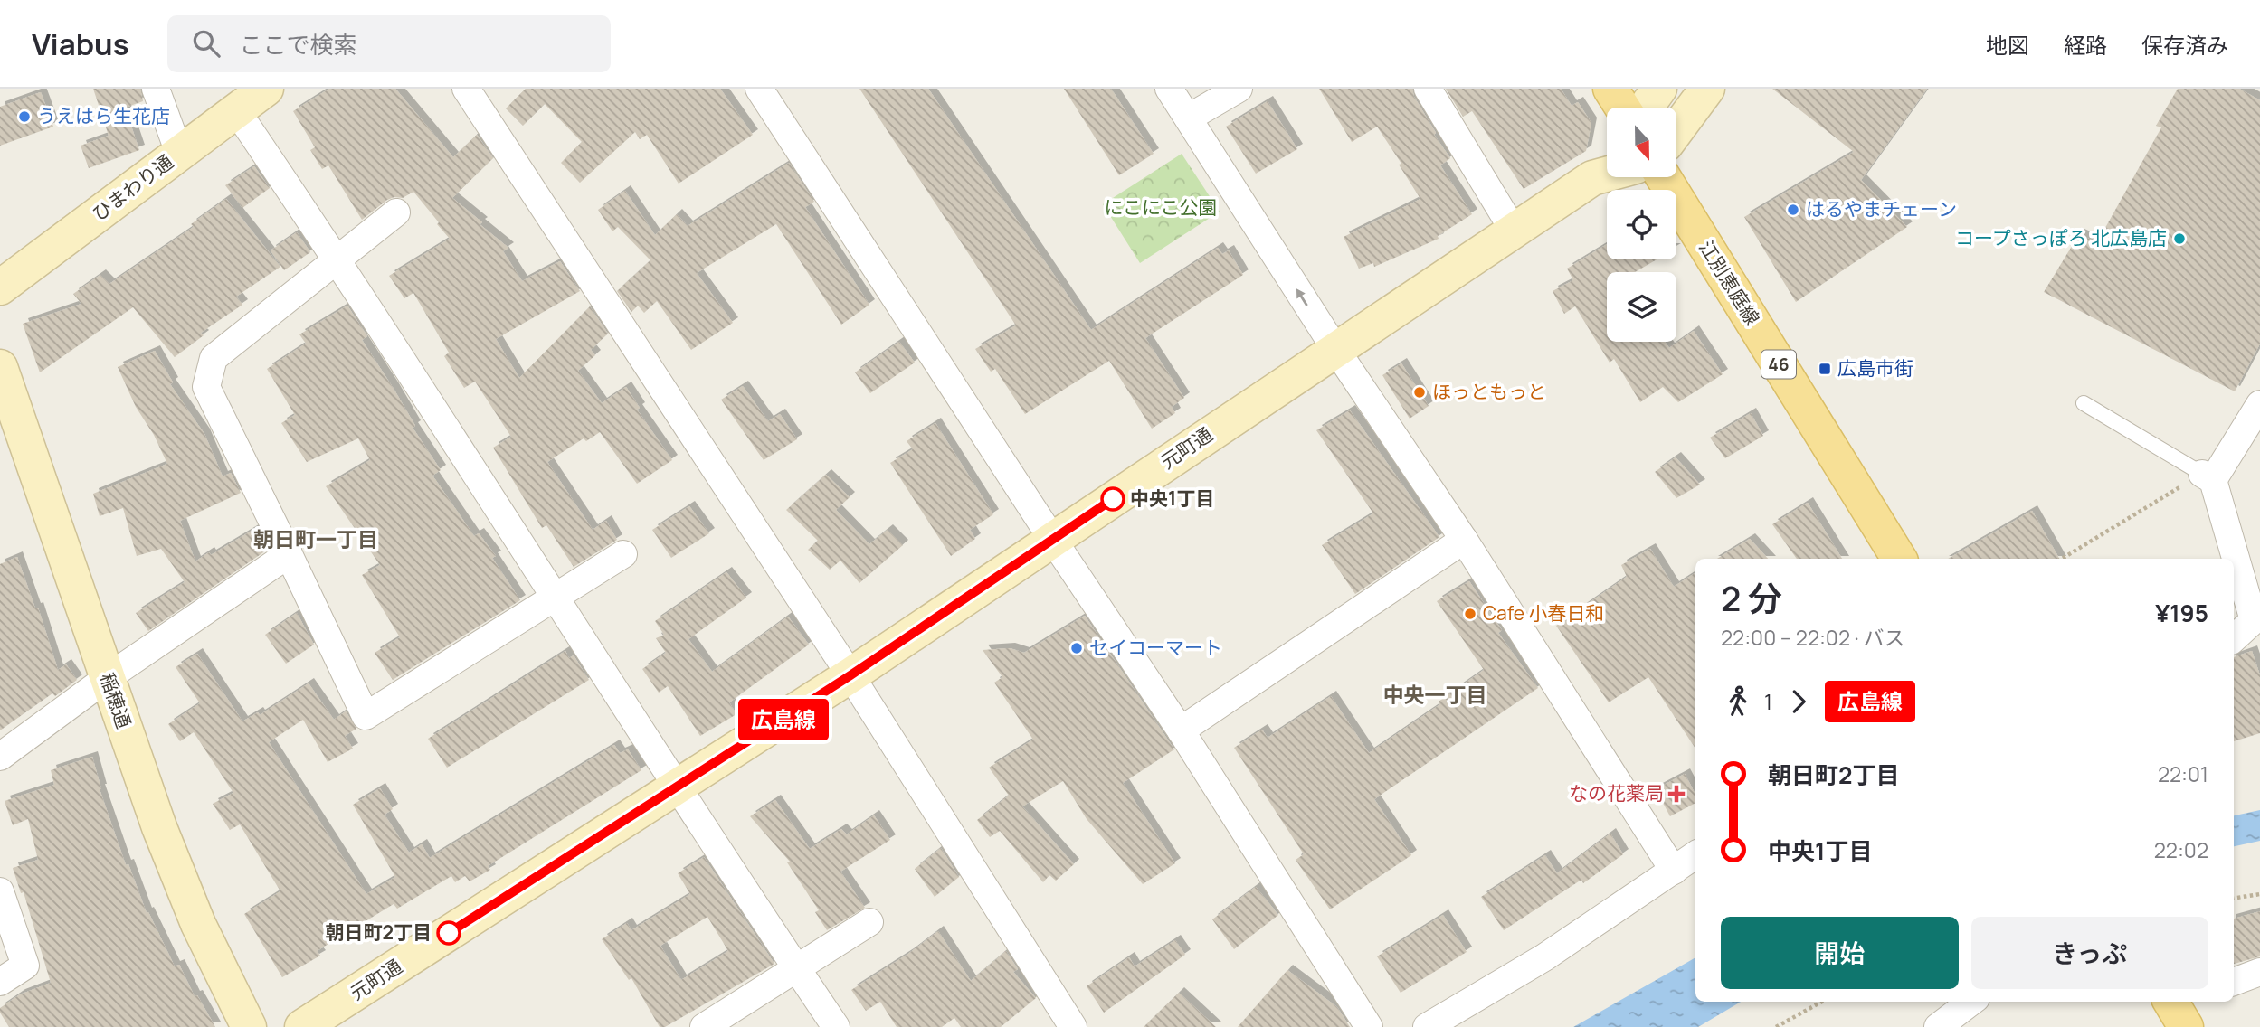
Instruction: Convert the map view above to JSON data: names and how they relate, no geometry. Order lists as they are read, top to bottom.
{
  "streets": {
    "main road": ["江別恵庭線", "46"],
    "street": ["ひまわり通", "元町通", "稲穂通"]
  },
  "districts": ["朝日町一丁目", "中央一丁目"],
  "parks": ["にこにこ公園"],
  "places": {
    "other": [
      "うえはら生花店",
      "はるやまチェーン",
      "コープさっぽろ 北広島店",
      "ほっともっと",
      "中央1丁目",
      "Cafe 小春日和",
      "セイコーマート",
      "朝日町2丁目"
    ],
    "transit": ["広島市街"],
    "health": ["なの花薬局"]
  },
  "lines": ["bus line 広島線"],
  "north": "bottom",
  "page": {
    "header": "Viabus",
    "search": "ここで検索",
    "nav": ["地図", "経路", "保存済み"],
    "on_map": "広島線",
    "heading": ["2 分", "22:00 – 22:02 · バス", "¥195"],
    "legs": ["1", "広島線"],
    "list": [
      {
        "name": "朝日町2丁目",
        "value": "22:01"
      },
      {
        "name": "中央1丁目",
        "value": "22:02"
      }
    ],
    "buttons": ["開始", "きっぷ"]
  }
}
